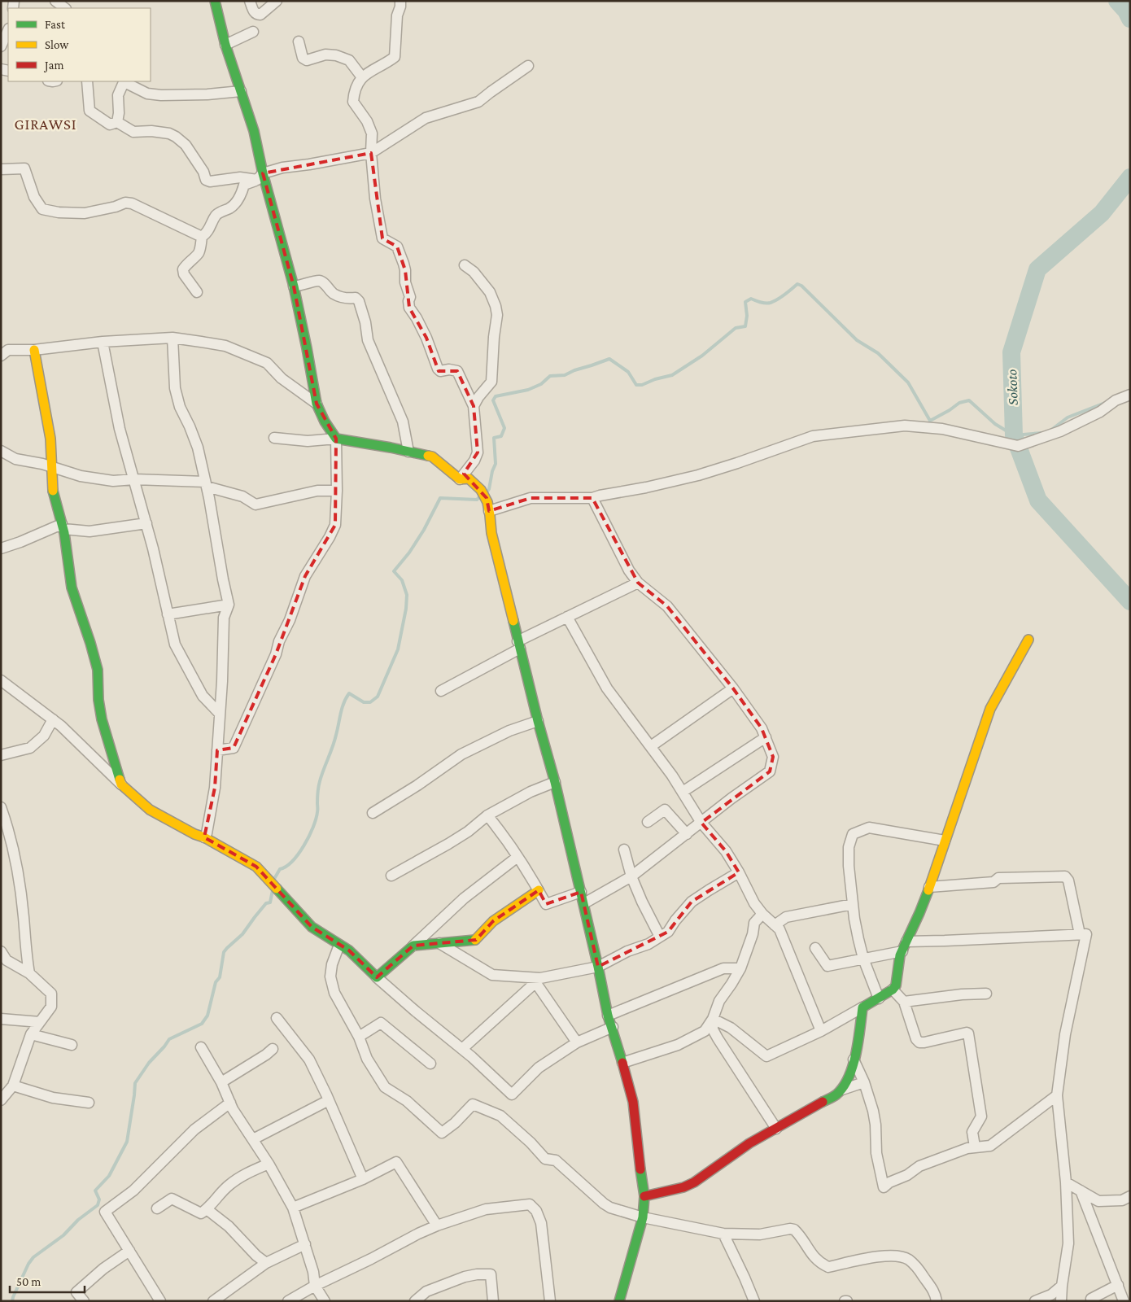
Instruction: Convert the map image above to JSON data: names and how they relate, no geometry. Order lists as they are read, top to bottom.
{
  "districts": ["GIRAWSI"],
  "water": ["Sokoto"],
  "legend": ["Fast", "Slow", "Jam"],
  "scale_bar": "50 m"
}
